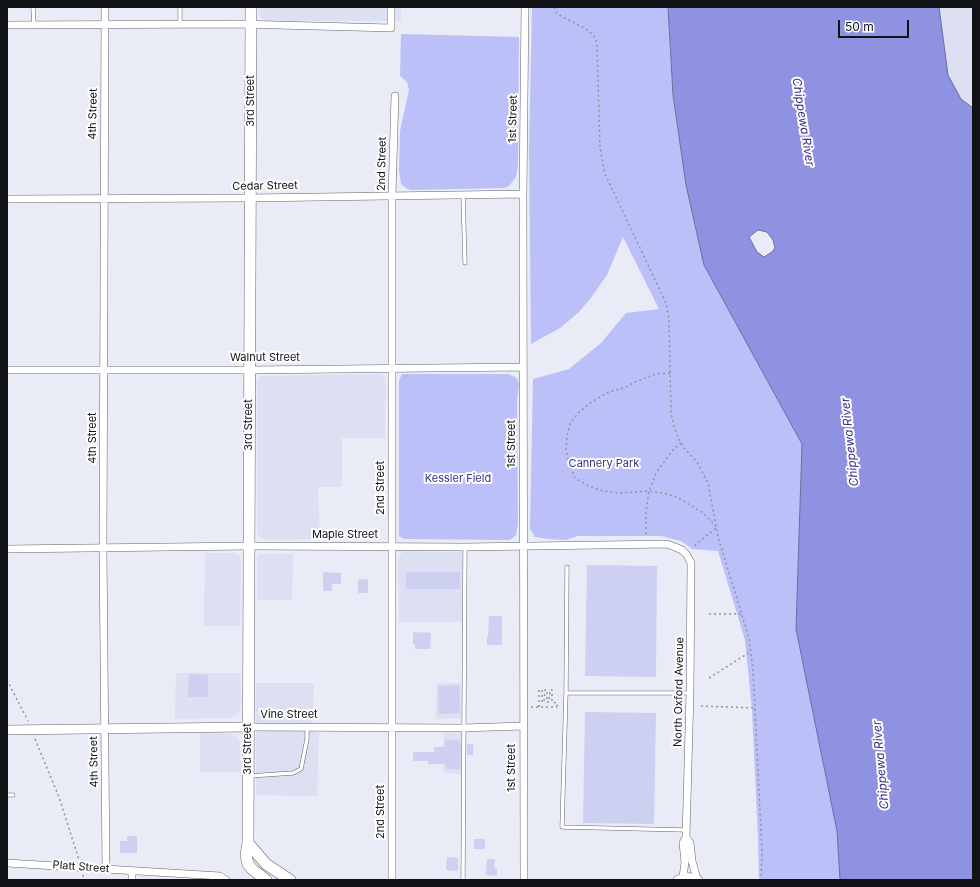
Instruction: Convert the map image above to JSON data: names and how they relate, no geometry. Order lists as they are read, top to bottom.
{
  "streets": {
    "main road": ["3rd Street"],
    "street": [
      "4th Street",
      "1st Street",
      "2nd Street",
      "Cedar Street",
      "Walnut Street",
      "Maple Street",
      "North Oxford Avenue",
      "Vine Street",
      "Platt Street"
    ]
  },
  "crossings": [
    ["3rd Street", "Cedar Street"],
    ["3rd Street", "Walnut Street"],
    ["3rd Street", "Maple Street"],
    ["3rd Street", "Vine Street"],
    ["4th Street", "Cedar Street"],
    ["4th Street", "Walnut Street"],
    ["4th Street", "Maple Street"],
    ["4th Street", "Vine Street"],
    ["4th Street", "Platt Street"],
    ["1st Street", "Cedar Street"],
    ["1st Street", "Walnut Street"],
    ["1st Street", "Maple Street"],
    ["1st Street", "Vine Street"],
    ["2nd Street", "Cedar Street"],
    ["2nd Street", "Walnut Street"],
    ["2nd Street", "Maple Street"],
    ["2nd Street", "Vine Street"],
    ["Maple Street", "North Oxford Avenue"]
  ],
  "water": ["Chippewa River"],
  "parks": ["Cannery Park", "Kessler Field"],
  "scale_bar": "50 m"
}
